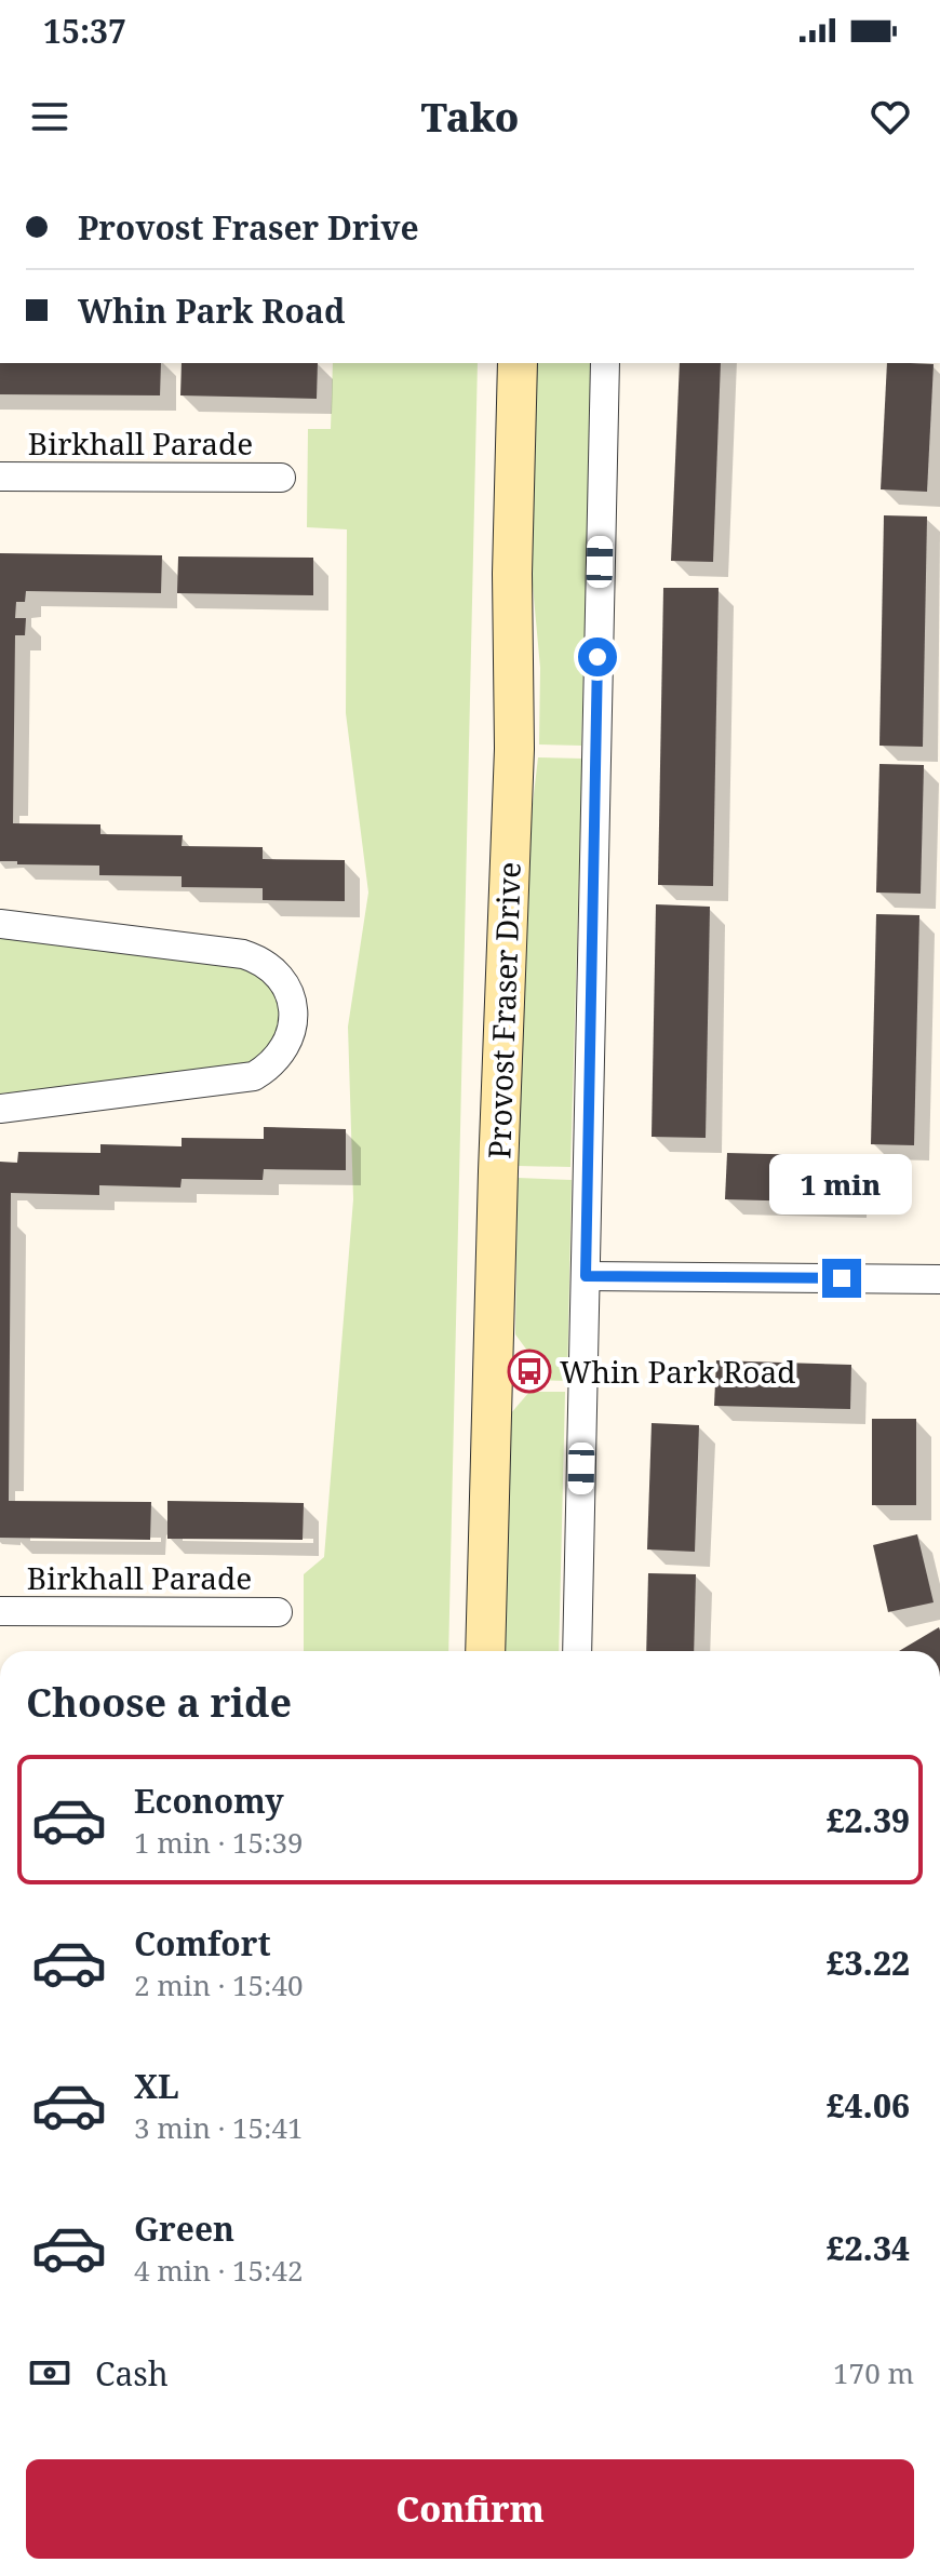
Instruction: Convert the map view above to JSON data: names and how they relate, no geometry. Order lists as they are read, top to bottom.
{
  "streets": {
    "street": ["Birkhall Parade", "Provost Fraser Drive"]
  },
  "places": {
    "bus stop": ["Whin Park Road"]
  },
  "page": {
    "status": "15:37",
    "header": "Tako",
    "banner": ["Provost Fraser Drive", "Whin Park Road"],
    "bubble": "1 min",
    "heading": "Choose a ride",
    "list": [
      {
        "name": "Economy",
        "note": "1 min · 15:39",
        "value": "£2.39"
      },
      {
        "name": "Comfort",
        "note": "2 min · 15:40",
        "value": "£3.22"
      },
      {
        "name": "XL",
        "note": "3 min · 15:41",
        "value": "£4.06"
      },
      {
        "name": "Green",
        "note": "4 min · 15:42",
        "value": "£2.34"
      }
    ],
    "pay": ["Cash", "170 m"],
    "buttons": "Confirm"
  }
}
